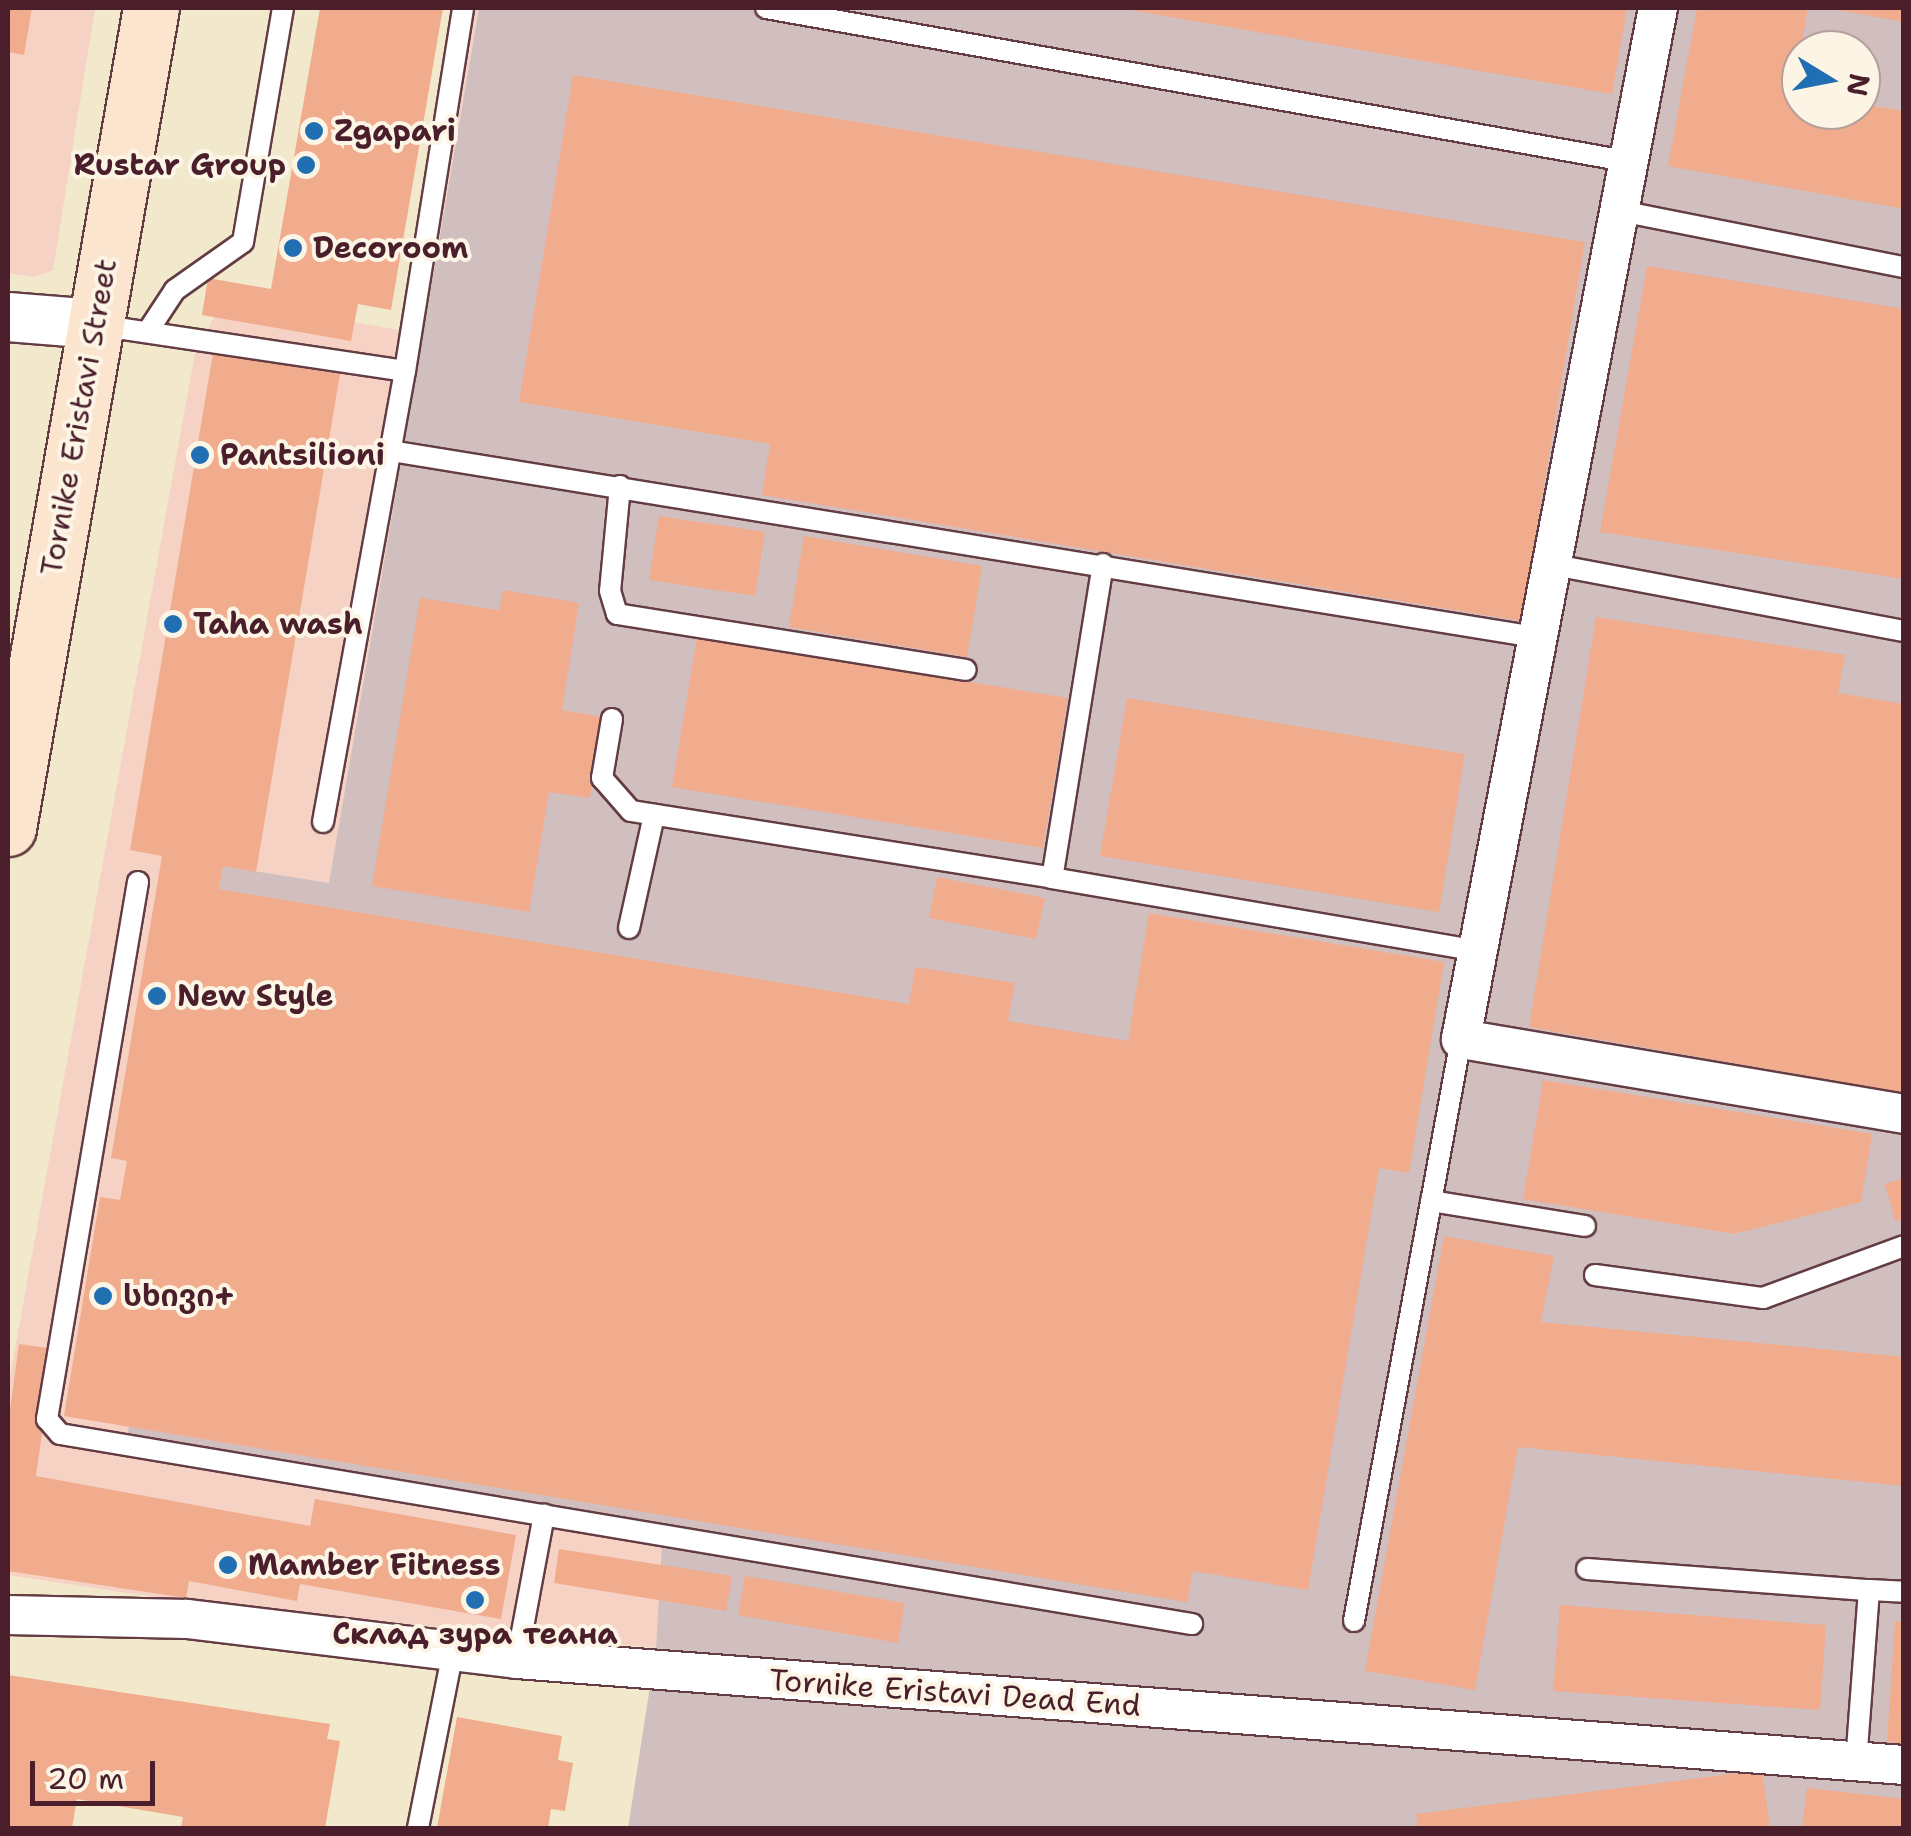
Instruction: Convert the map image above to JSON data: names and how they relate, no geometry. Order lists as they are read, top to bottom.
{
  "streets": {
    "main road": ["Tornike Eristavi Street"],
    "street": ["Tornike Eristavi Dead End"]
  },
  "places": [
    "Zgapari",
    "Rustar Group",
    "Decoroom",
    "Pantsilioni",
    "Taha wash",
    "New Style",
    "სხივი+",
    "Mamber Fitness",
    "Склад зура теана"
  ],
  "scale_bar": "20 m",
  "north": "right"
}
